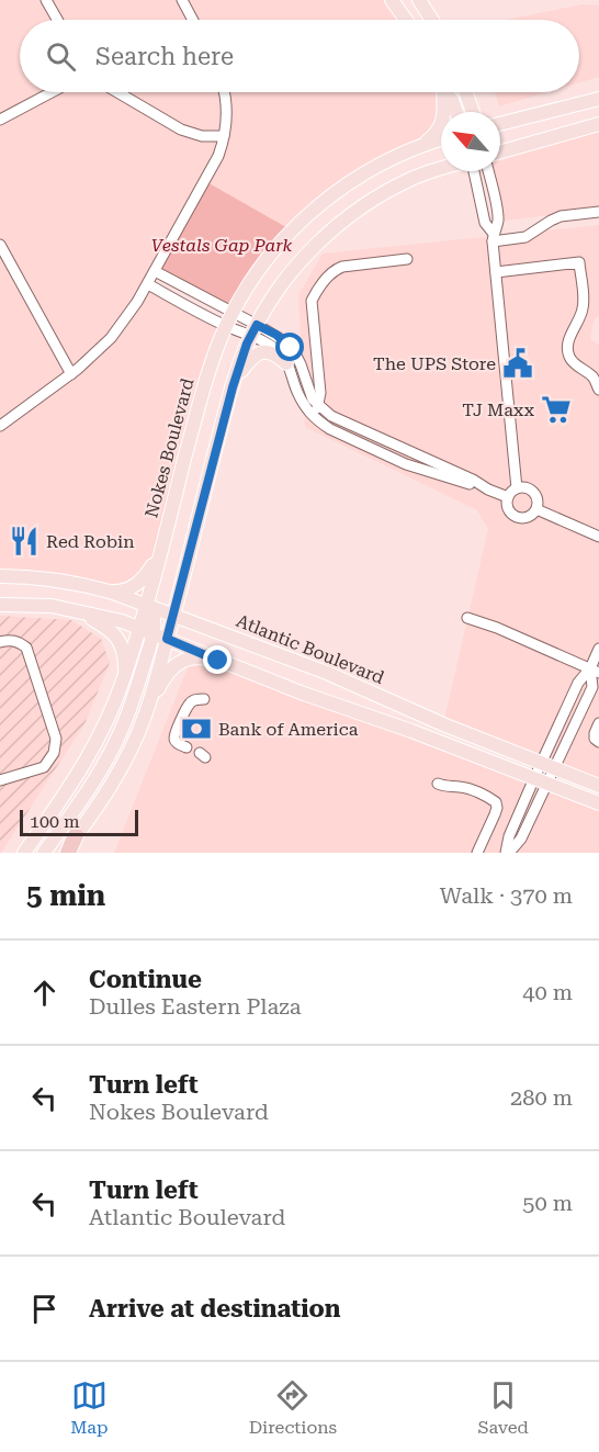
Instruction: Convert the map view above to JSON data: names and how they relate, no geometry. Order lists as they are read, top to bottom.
{
  "streets": {
    "main road": ["Nokes Boulevard", "Atlantic Boulevard"]
  },
  "crossings": [
    ["Nokes Boulevard", "Atlantic Boulevard"]
  ],
  "parks": ["Vestals Gap Park"],
  "places": {
    "public building": ["The UPS Store"],
    "supermarket": ["TJ Maxx"],
    "restaurant": ["Red Robin"],
    "bank": ["Bank of America"]
  },
  "scale_bar": "100 m",
  "north": "top left",
  "page": {
    "search": "Search here",
    "scale": "100 m",
    "heading": ["5 min", "Walk · 370 m"],
    "list": [
      ["Continue", "Dulles Eastern Plaza", "40 m"],
      ["Turn left", "Nokes Boulevard", "280 m"],
      ["Turn left", "Atlantic Boulevard", "50 m"],
      "Arrive at destination"
    ],
    "nav": ["Map", "Directions", "Saved"]
  }
}
